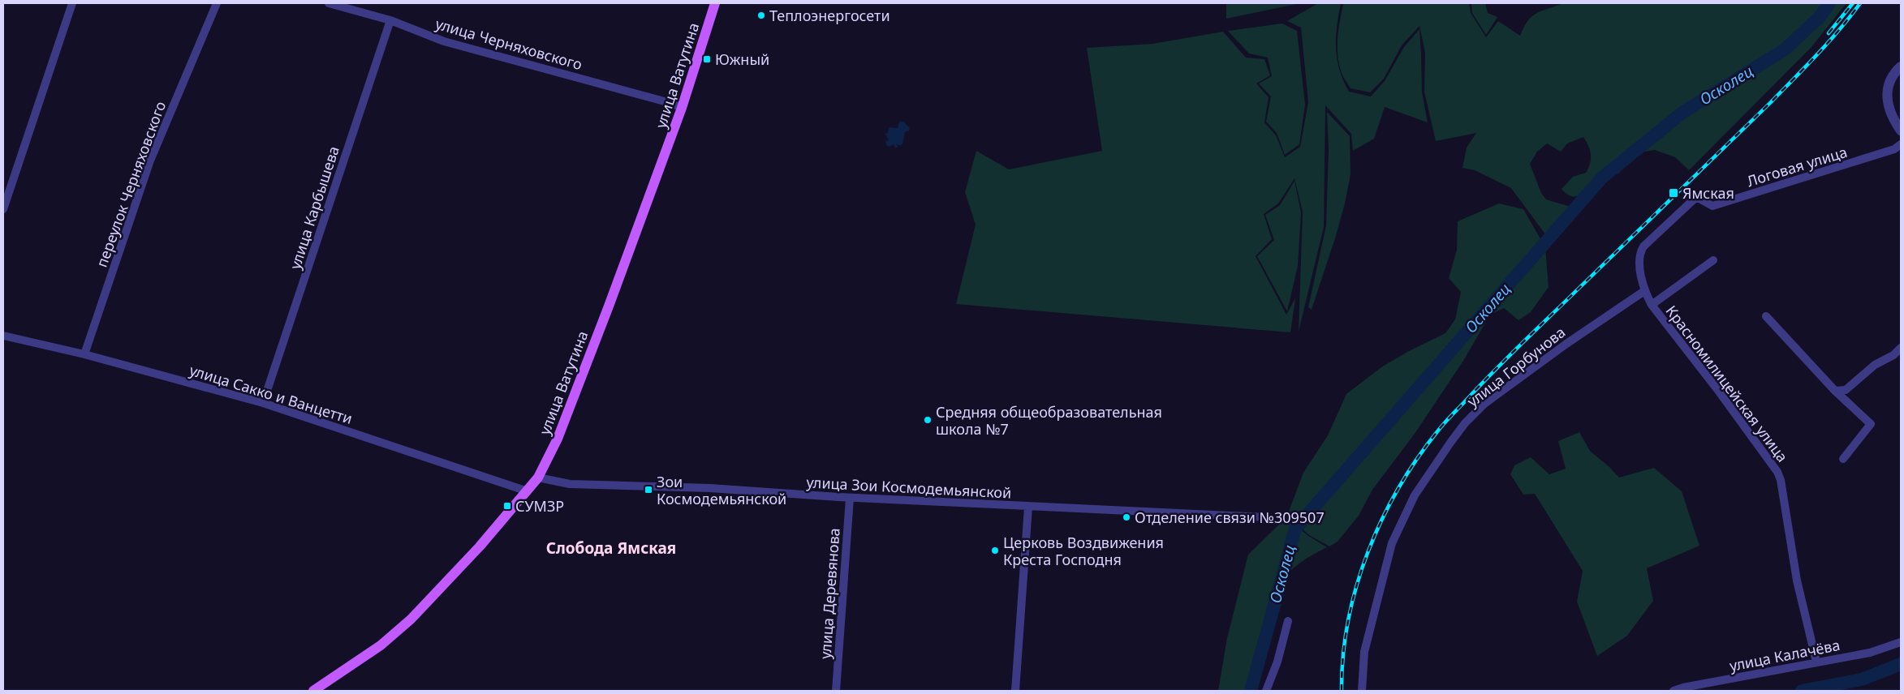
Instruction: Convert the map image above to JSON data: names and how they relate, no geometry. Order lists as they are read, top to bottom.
{
  "streets": {
    "main road": ["улица Ватутина"],
    "street": [
      "улица Черняховского",
      "Логовая улица",
      "переулок Черняховского",
      "улица Карбышева",
      "улица Горбунова",
      "Красномилицейская улица",
      "улица Сакко и Ванцетти",
      "улица Зои Космодемьянской",
      "улица Деревянова",
      "улица Калачёва"
    ]
  },
  "crossings": [
    ["улица Черняховского", "улица Ватутина"],
    ["улица Черняховского", "улица Карбышева"],
    ["улица Ватутина", "улица Сакко и Ванцетти"],
    ["улица Ватутина", "улица Зои Космодемьянской"],
    ["Логовая улица", "улица Горбунова"],
    ["Логовая улица", "Красномилицейская улица"],
    ["переулок Черняховского", "улица Сакко и Ванцетти"],
    ["улица Карбышева", "улица Сакко и Ванцетти"],
    ["улица Горбунова", "Красномилицейская улица"],
    ["Красномилицейская улица", "улица Калачёва"],
    ["улица Зои Космодемьянской", "улица Деревянова"]
  ],
  "districts": ["Слобода Ямская"],
  "water": ["Осколец"],
  "places": {
    "other": [
      "Теплоэнергосети",
      "Средняя общеобразовательная школа №7",
      "Отделение связи №309507",
      "Церковь Воздвижения Креста Господня"
    ],
    "transit": [
      "Южный",
      "Ямская",
      "Зои Космодемьянской",
      "СУМЗР"
    ]
  }
}
